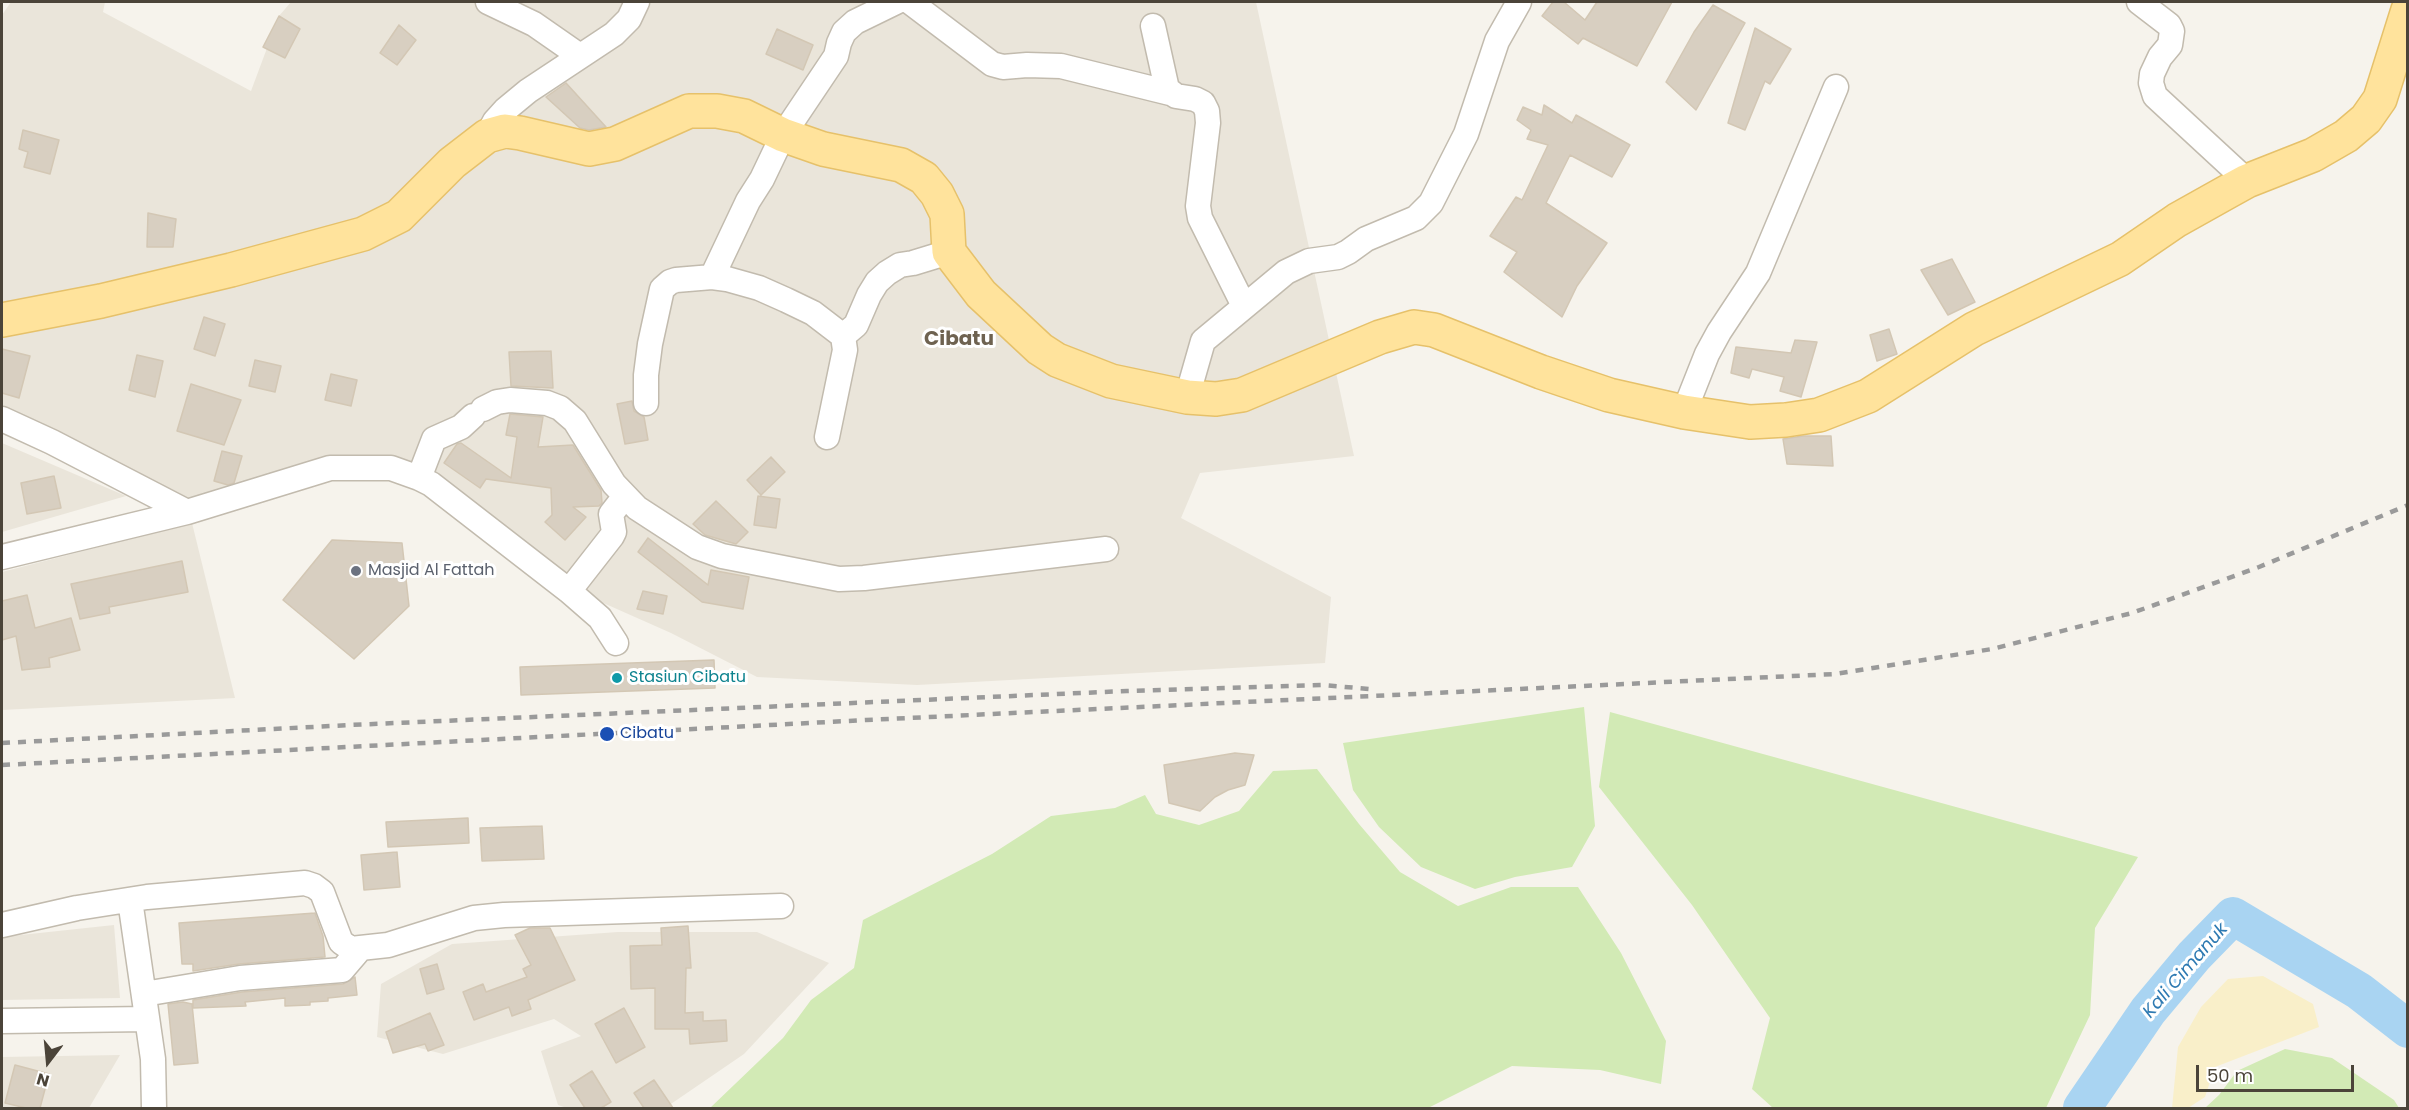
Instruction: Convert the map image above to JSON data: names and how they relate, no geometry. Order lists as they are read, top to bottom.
{
  "districts": ["Cibatu"],
  "water": ["Kali Cimanuk"],
  "places": ["Masjid Al Fattah", "Stasiun Cibatu", "Cibatu"],
  "scale_bar": "50 m",
  "north": "bottom"
}
